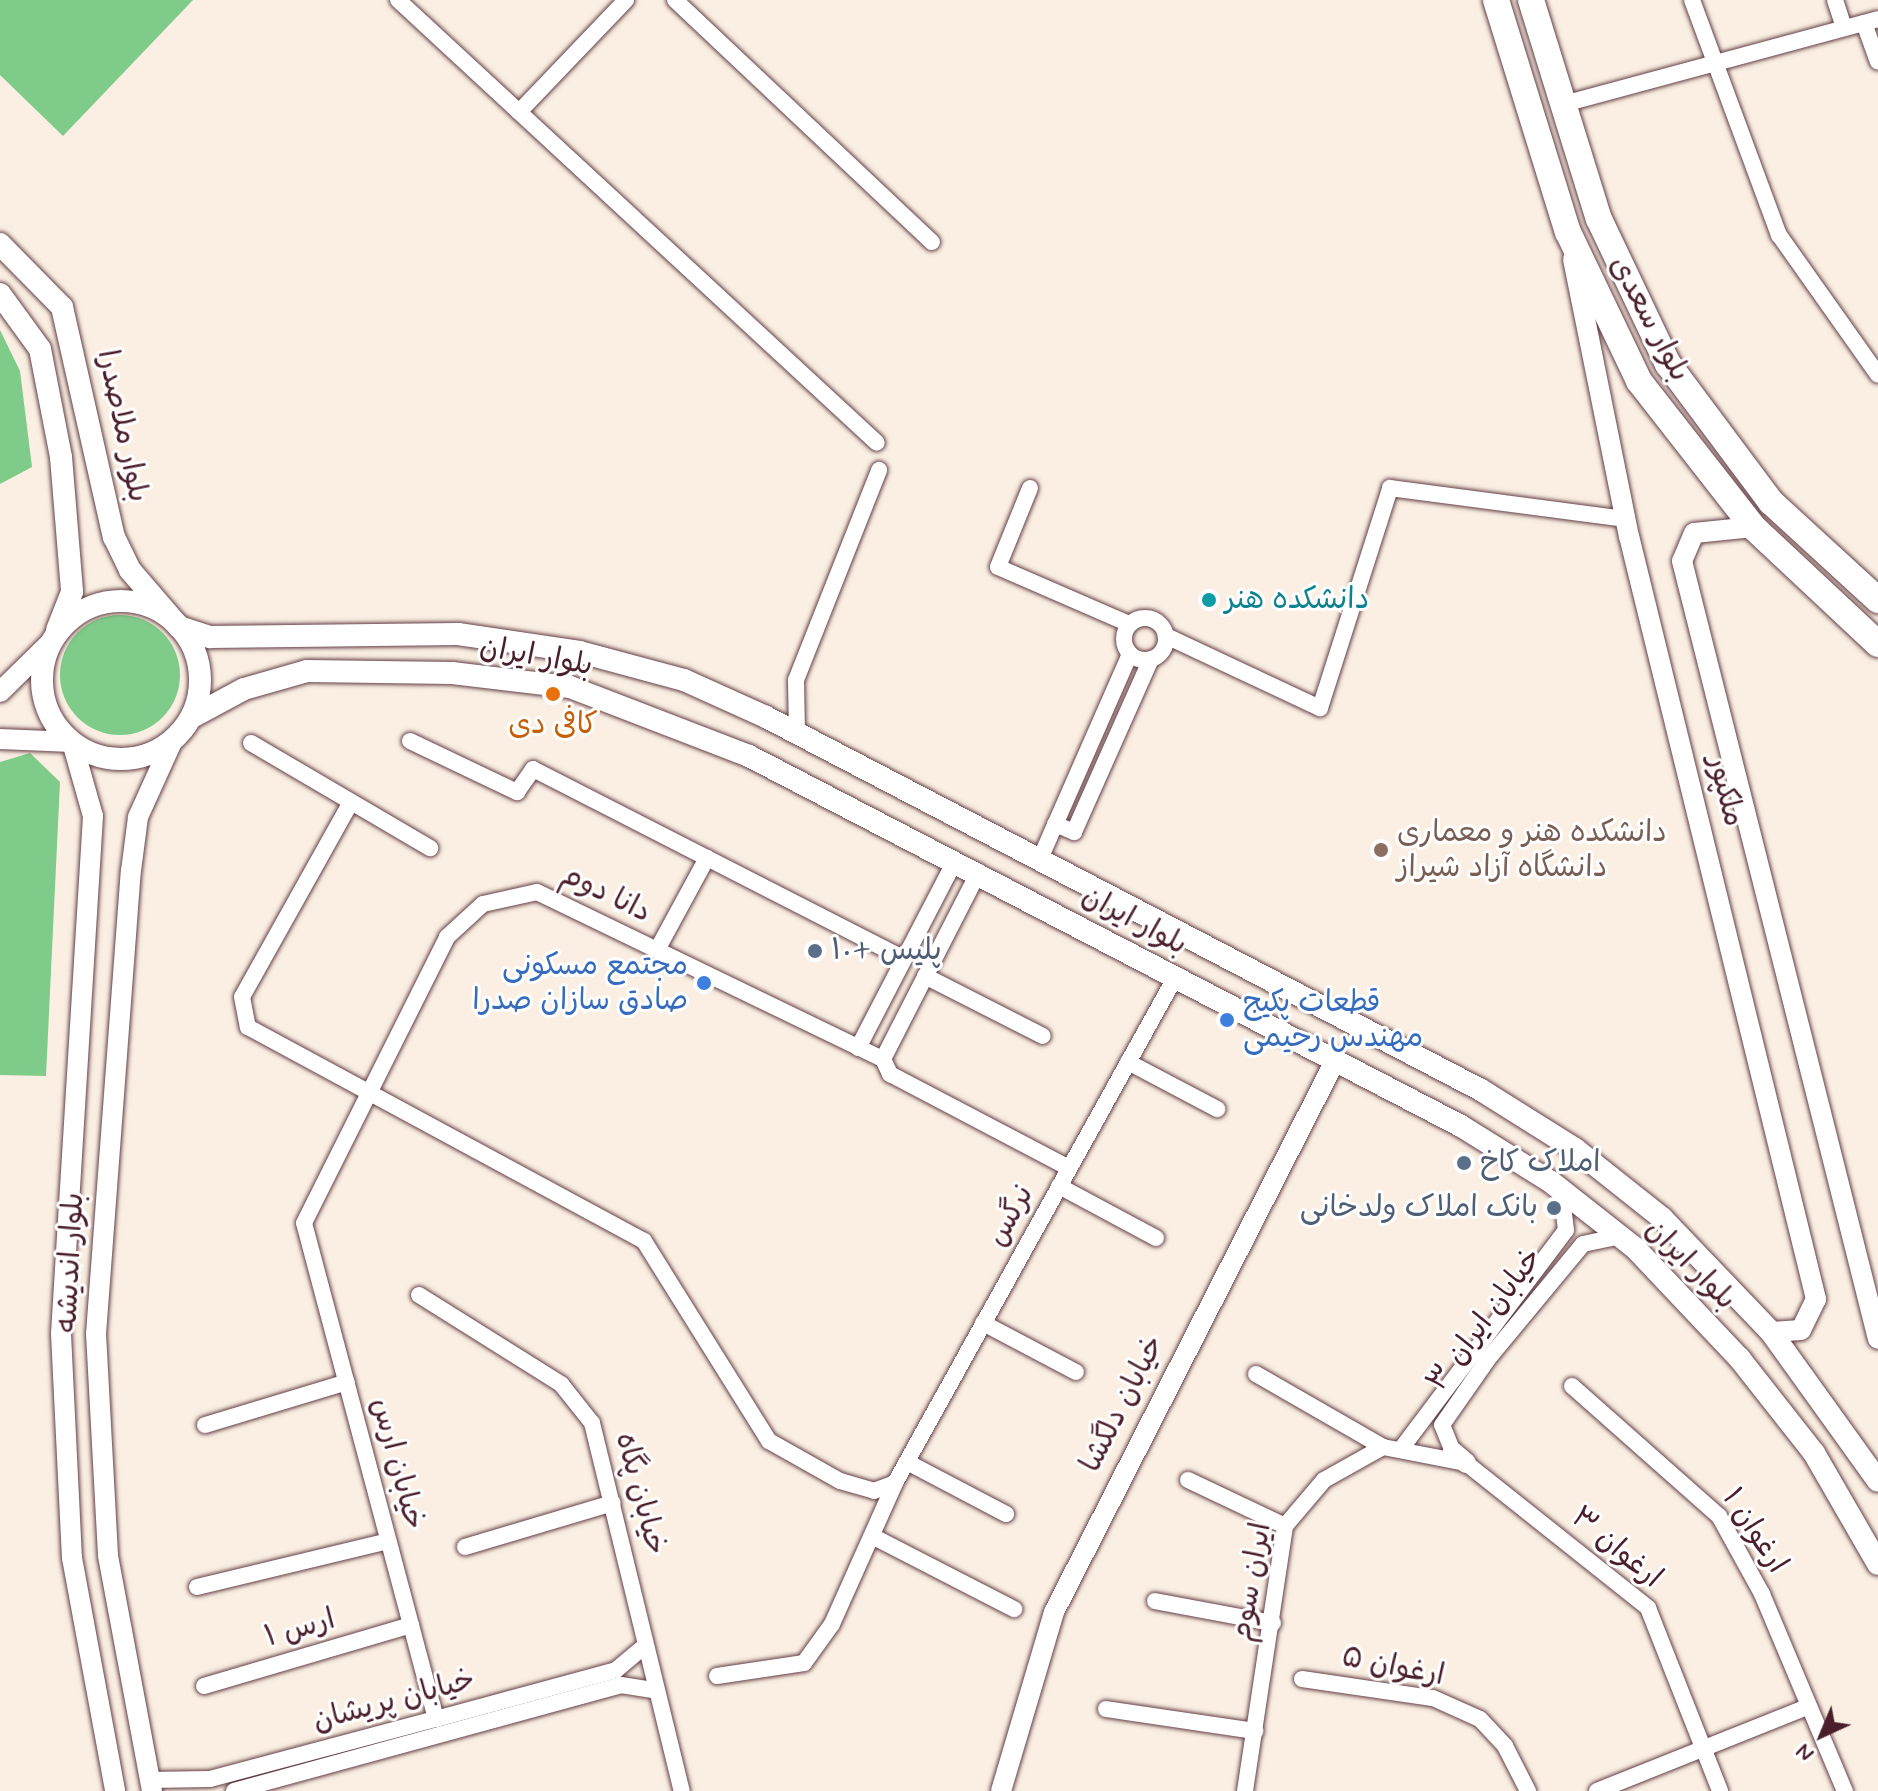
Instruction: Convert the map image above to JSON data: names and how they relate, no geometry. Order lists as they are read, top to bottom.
{
  "streets": {
    "main road": ["بلوار سعدی", "بلوار ملاصدرا", "بلوار ایران"],
    "street": [
      "ملکپور",
      "دانا دوم",
      "نرگس",
      "بلوار اندیشه",
      "خیابان ایران ۳",
      "خیابان دلگشا",
      "خیابان ارس",
      "خیابان پگاه",
      "ارغوان ۱",
      "ارغوان ۳",
      "ایران سوم",
      "ارس ۱",
      "ارغوان ۵",
      "خیابان پریشان"
    ]
  },
  "crossings": [
    ["بلوار سعدی", "ملکپور"],
    ["بلوار ملاصدرا", "بلوار ایران"],
    ["بلوار ملاصدرا", "بلوار اندیشه"],
    ["بلوار ایران", "ملکپور"],
    ["بلوار ایران", "نرگس"],
    ["بلوار ایران", "بلوار اندیشه"],
    ["بلوار ایران", "خیابان ایران ۳"],
    ["بلوار ایران", "خیابان دلگشا"],
    ["دانا دوم", "نرگس"],
    ["دانا دوم", "خیابان ارس"],
    ["بلوار اندیشه", "خیابان پریشان"],
    ["خیابان ایران ۳", "ارغوان ۳"],
    ["خیابان ارس", "ارس ۱"],
    ["خیابان ارس", "خیابان پریشان"],
    ["خیابان پگاه", "خیابان پریشان"]
  ],
  "places": [
    "دانشکده هنر",
    "کافی دی",
    "دانشکده هنر و معماری دانشگاه آزاد شیراز",
    "پلیس +۱۰",
    "مجتمع مسکونی صادق سازان صدرا",
    "قطعات پکیج مهندس رحیمی",
    "املاک کاخ",
    "بانک املاک ولدخانی"
  ],
  "north": "bottom left"
}
